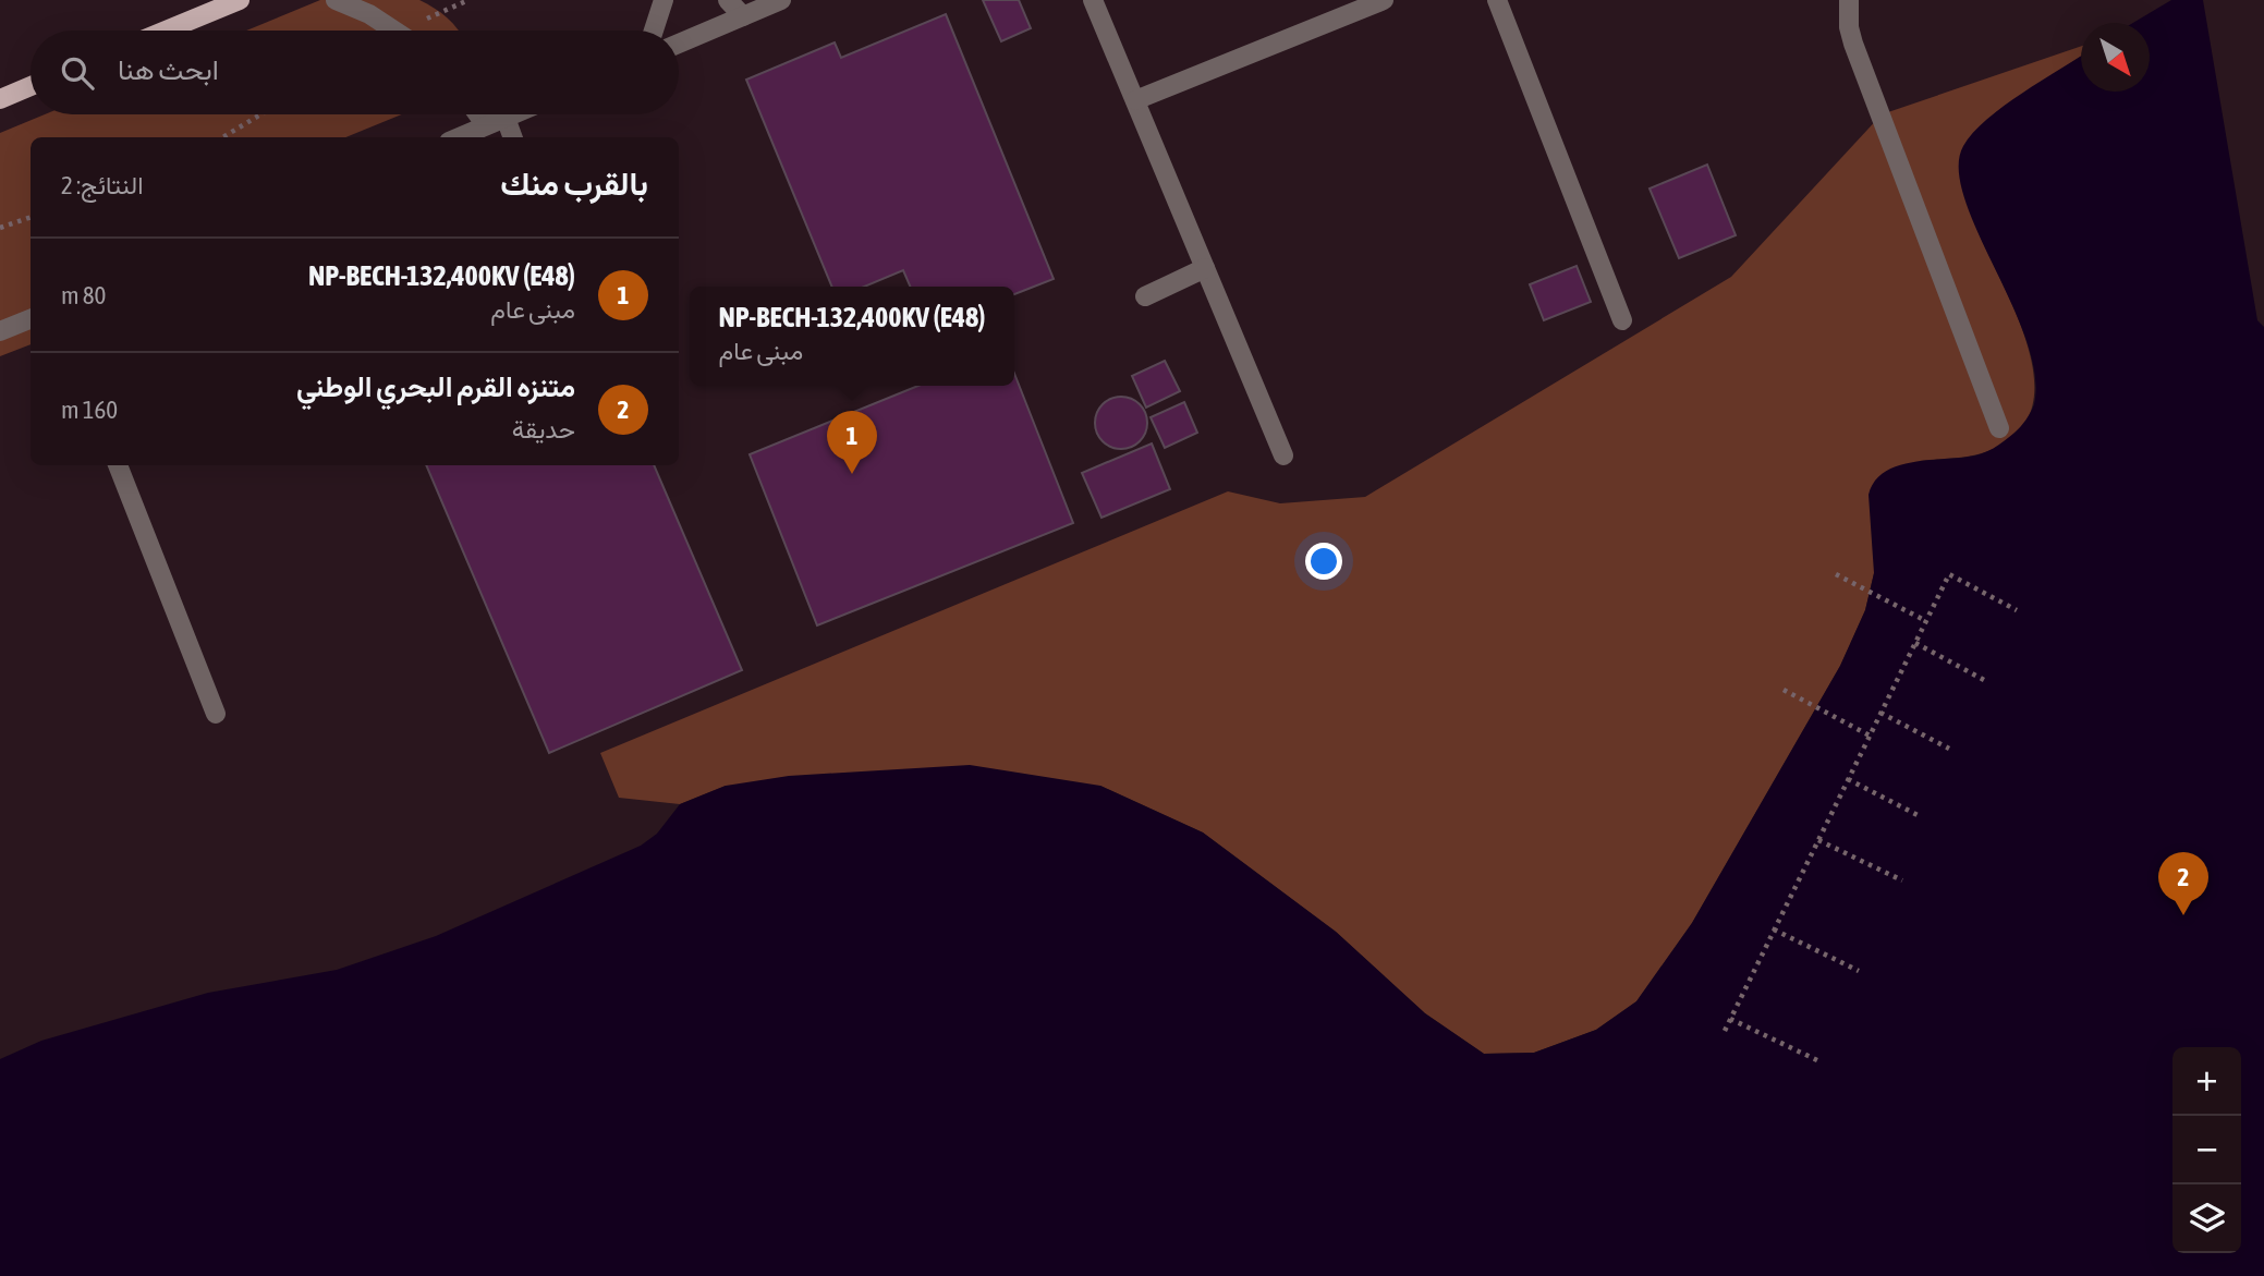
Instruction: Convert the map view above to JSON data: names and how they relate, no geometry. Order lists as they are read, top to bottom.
{
  "north": "bottom right",
  "page": {
    "search": "ابحث هنا",
    "heading": ["بالقرب منك", "النتائج: 2"],
    "list": [
      {
        "mark": "1",
        "name": "NP-BECH-132,400KV (E48)",
        "note": "مبنى عام",
        "value": "80 m"
      },
      {
        "mark": "2",
        "name": "متنزه القرم البحري الوطني",
        "note": "حديقة",
        "value": "160 m"
      }
    ],
    "popup": ["NP-BECH-132,400KV (E48)", "مبنى عام"],
    "pins": ["1", "2"],
    "map_buttons": ["+", "−"]
  }
}
